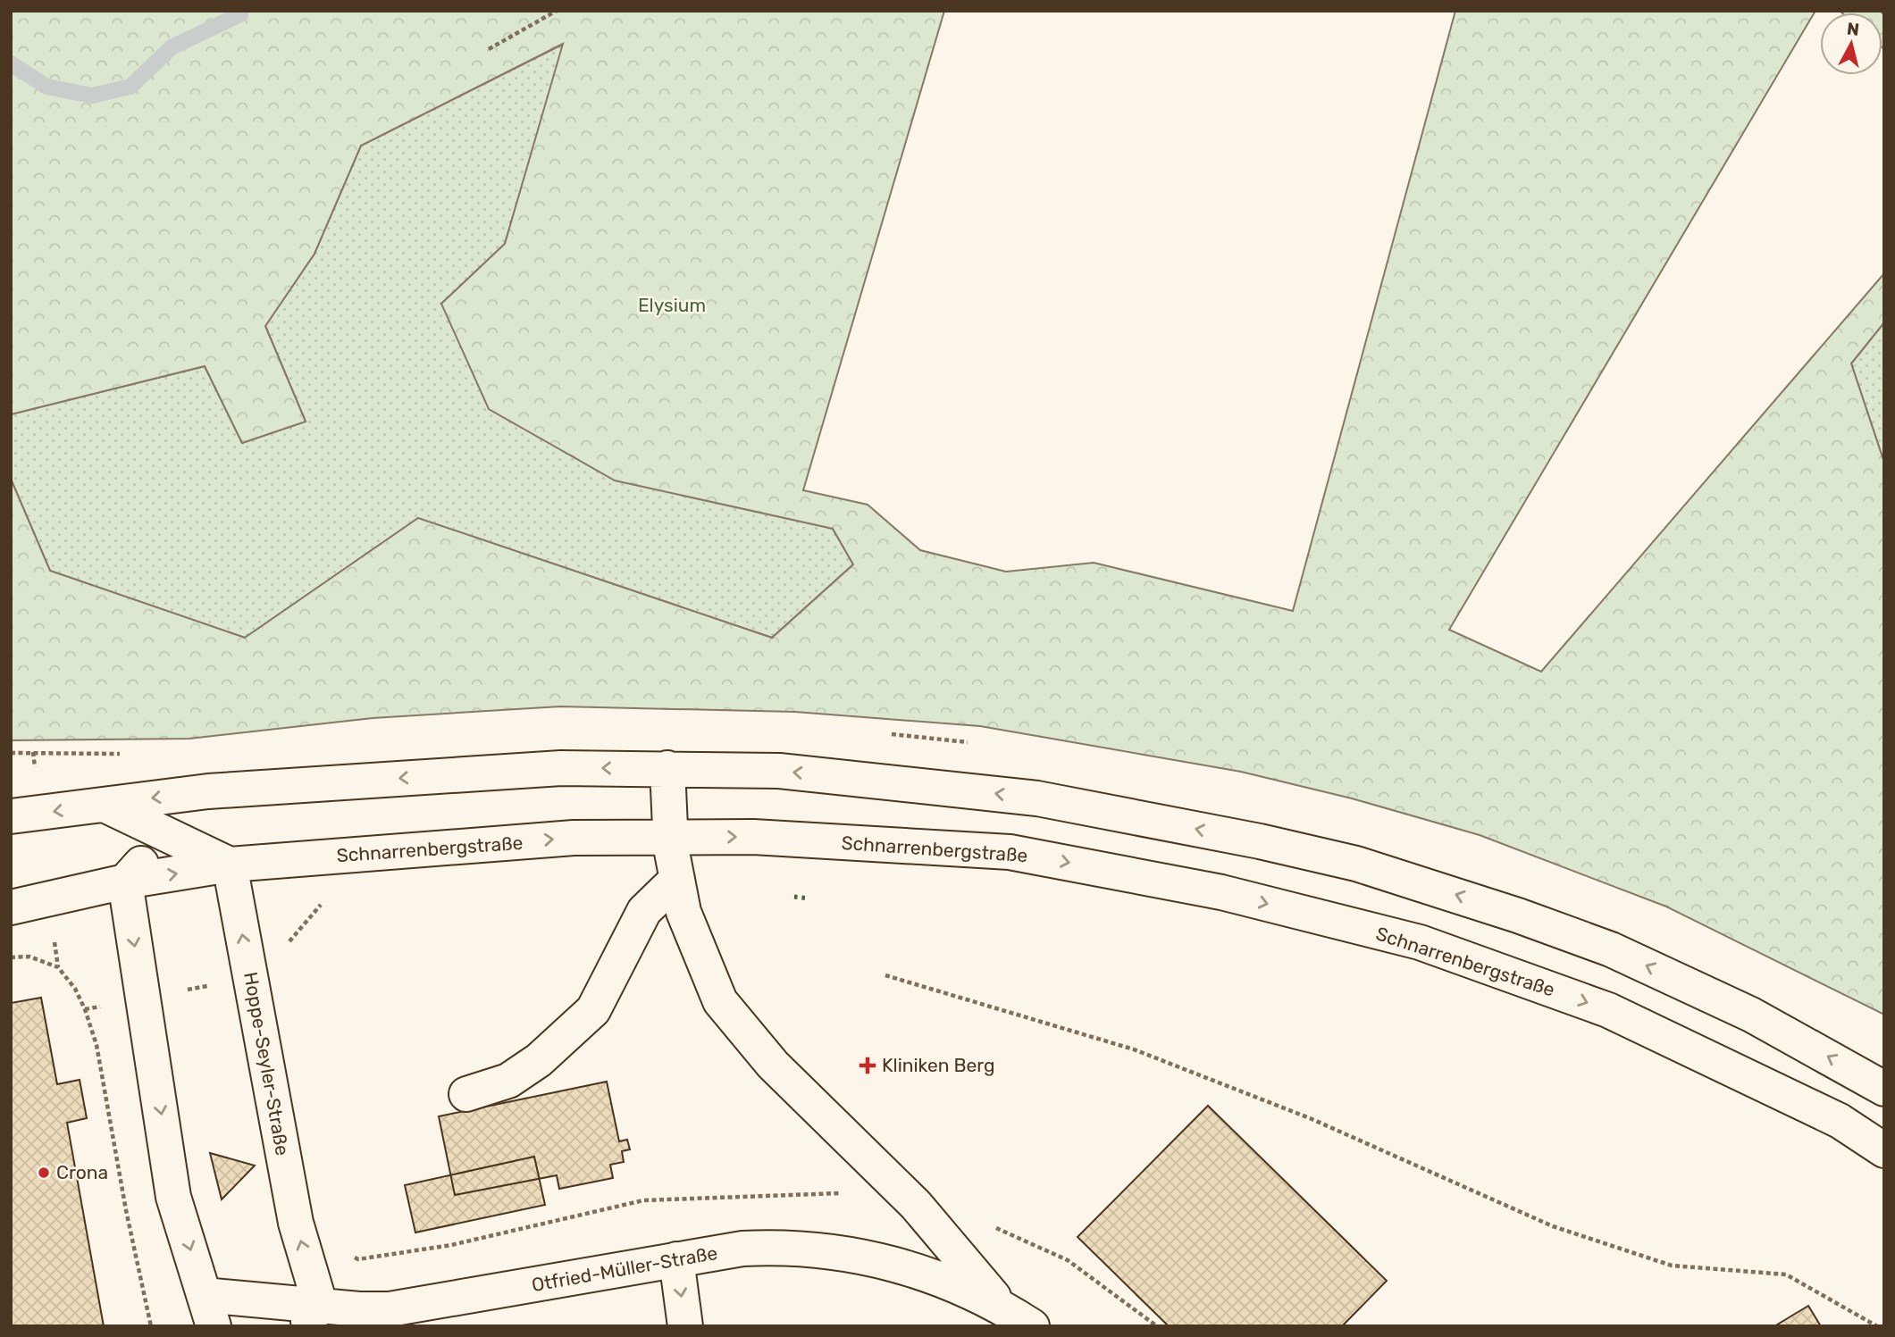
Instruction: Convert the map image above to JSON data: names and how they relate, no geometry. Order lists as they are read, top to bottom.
{
  "streets": {
    "street": ["Schnarrenbergstraße", "Hoppe-Seyler-Straße", "Otfried-Müller-Straße"]
  },
  "crossings": [
    ["Schnarrenbergstraße", "Hoppe-Seyler-Straße"],
    ["Hoppe-Seyler-Straße", "Otfried-Müller-Straße"]
  ],
  "parks": ["Elysium"],
  "places": {
    "health": ["Kliniken Berg"],
    "other": ["Crona"]
  },
  "north": "top"
}
